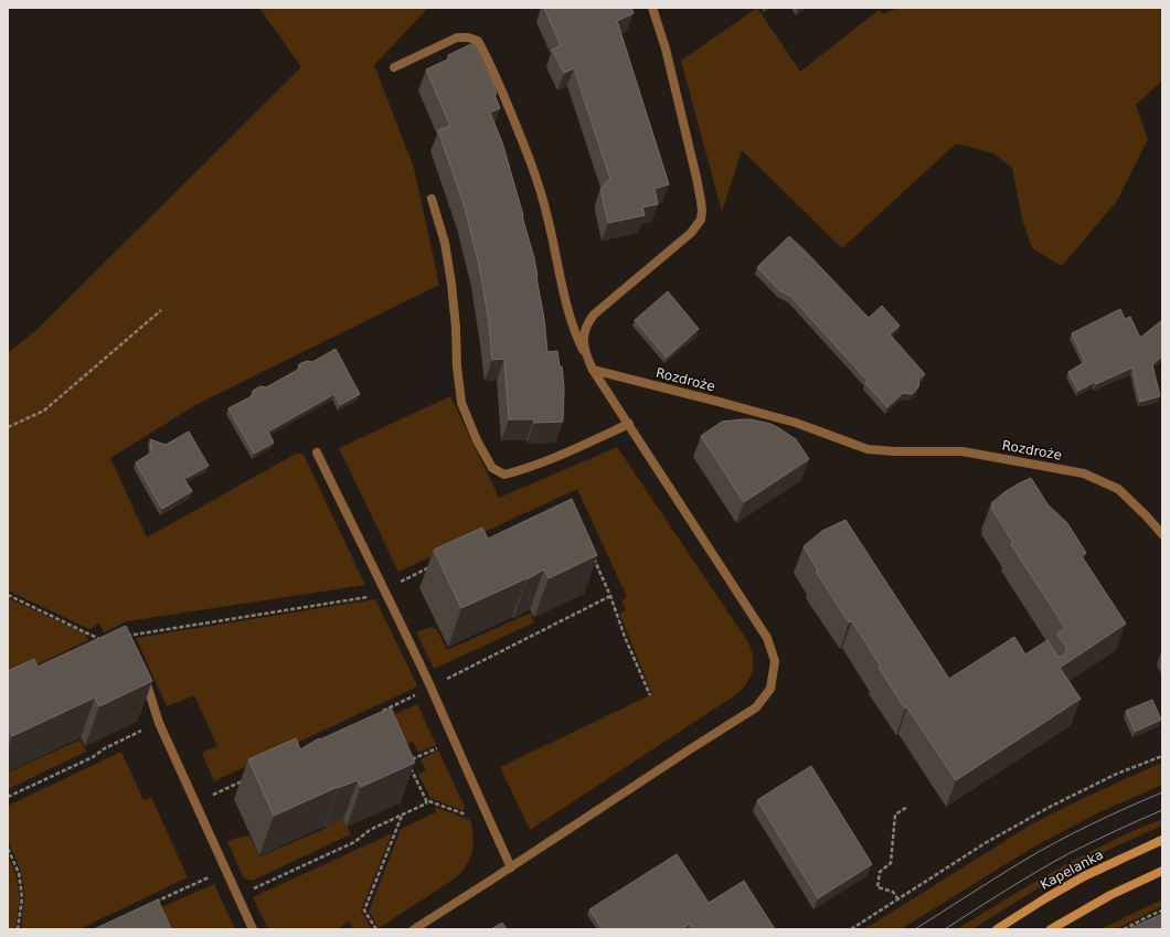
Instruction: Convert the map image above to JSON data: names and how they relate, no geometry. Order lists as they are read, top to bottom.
{
  "streets": {
    "main road": ["Kapelanka"],
    "street": ["Rozdroże"]
  }
}
